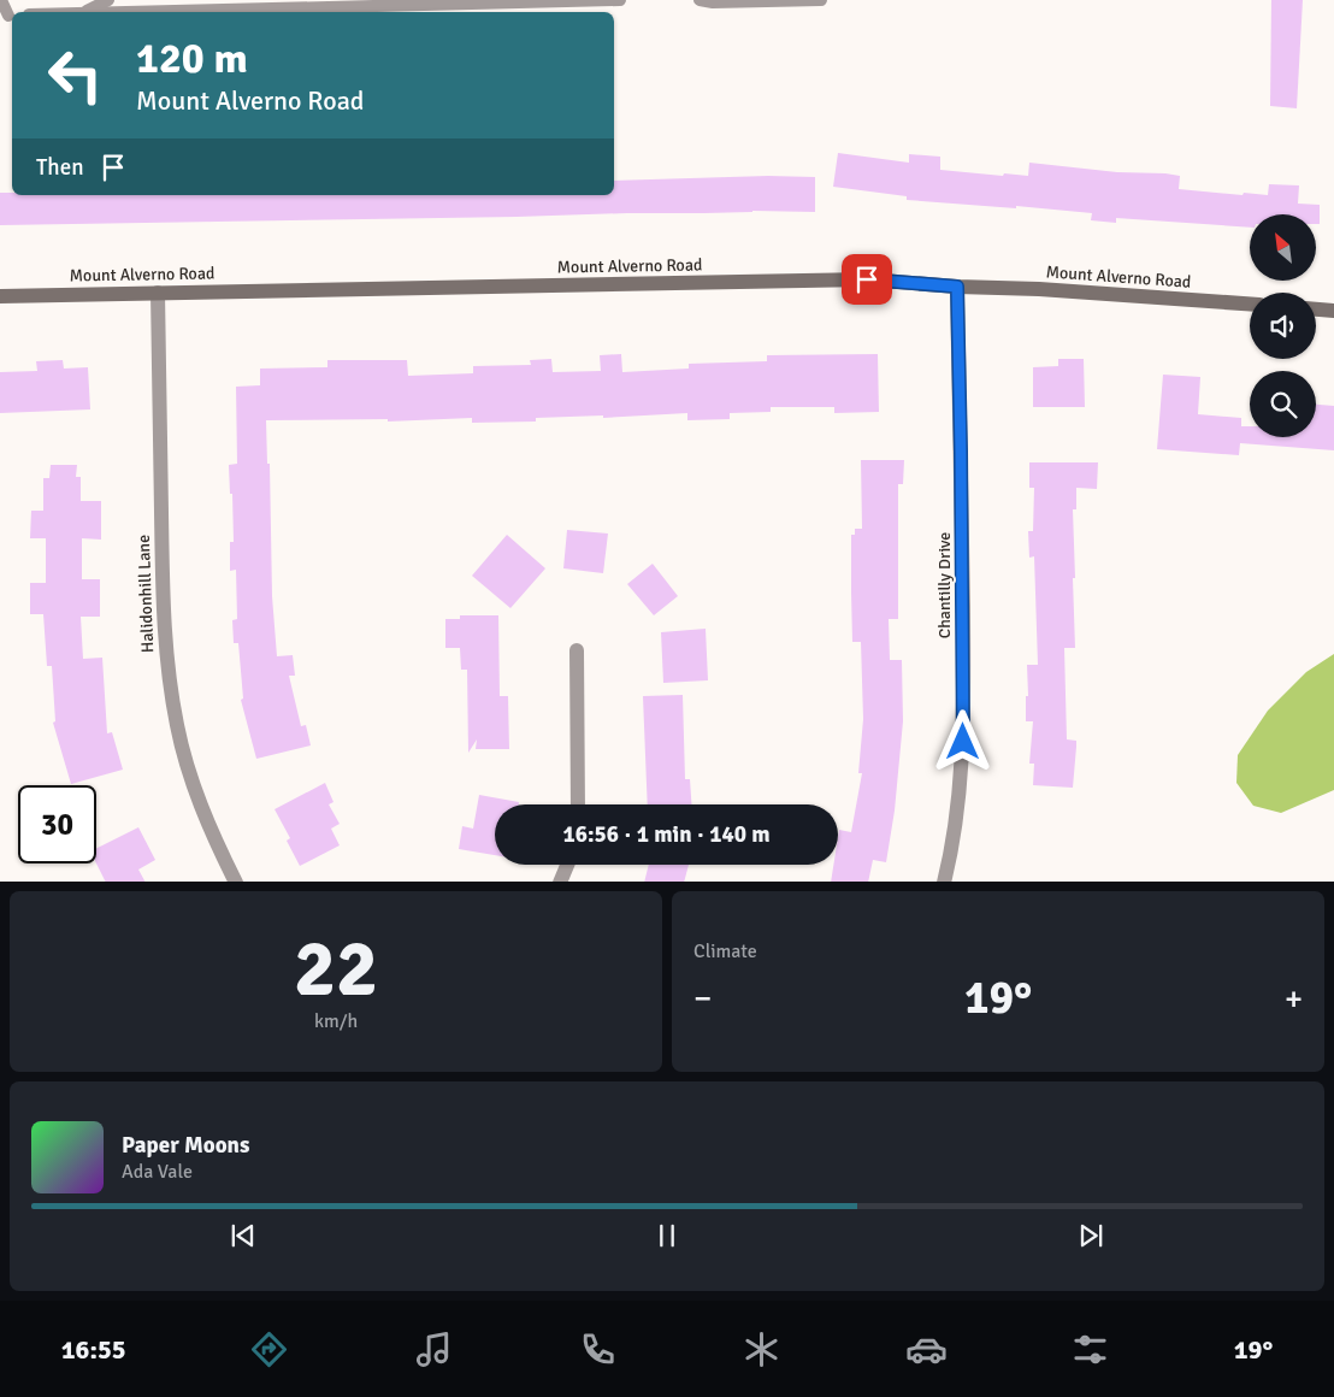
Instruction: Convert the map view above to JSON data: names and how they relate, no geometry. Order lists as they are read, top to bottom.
{
  "streets": {
    "street": ["Mount Alverno Road", "Chantilly Drive", "Halidonhill Lane"]
  },
  "crossings": [
    ["Mount Alverno Road", "Chantilly Drive"],
    ["Mount Alverno Road", "Halidonhill Lane"]
  ],
  "north": "top left",
  "page": {
    "turn": ["120 m", "Mount Alverno Road"],
    "then": "Then",
    "limit": "30",
    "trip": "16:56 · 1 min · 140 m",
    "tile": [
      ["22", "km/h"],
      "Climate"
    ],
    "heat": ["−", "19°", "+"],
    "song": ["Paper Moons", "Ada Vale"],
    "tabs": ["16:55", "19°"]
  }
}
